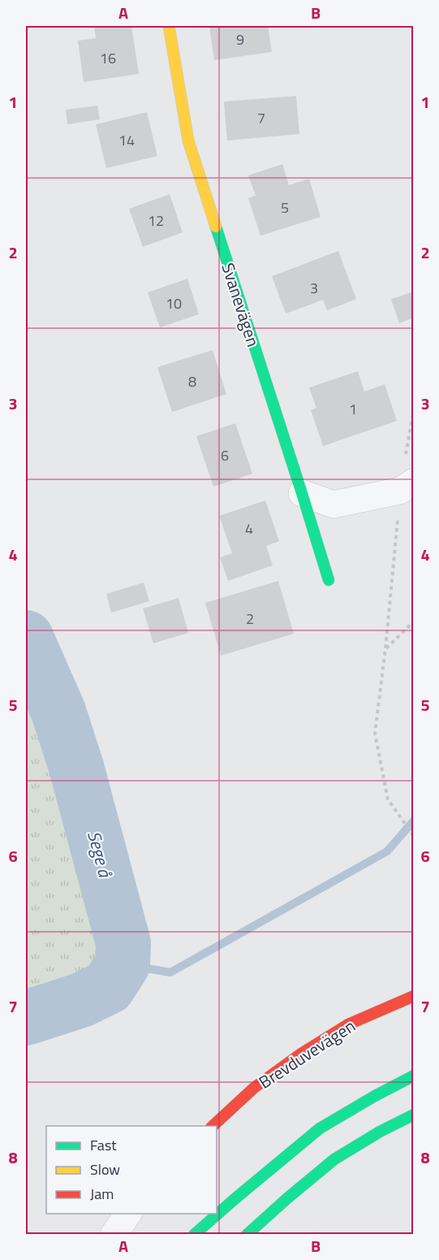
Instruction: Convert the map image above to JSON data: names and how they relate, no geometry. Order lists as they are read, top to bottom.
{
  "streets": {
    "main road": ["Svanevägen", "Brevduvevägen"]
  },
  "water": ["Sege å"],
  "house_numbers": [
    "9",
    "16",
    "7",
    "14",
    "5",
    "12",
    "3",
    "10",
    "8",
    "1",
    "6",
    "4",
    "2"
  ],
  "legend": ["Fast", "Slow", "Jam"],
  "grid": {
    "columns": ["A", "B"],
    "rows": [
      "1",
      "2",
      "3",
      "4",
      "5",
      "6",
      "7",
      "8"
    ]
  }
}
